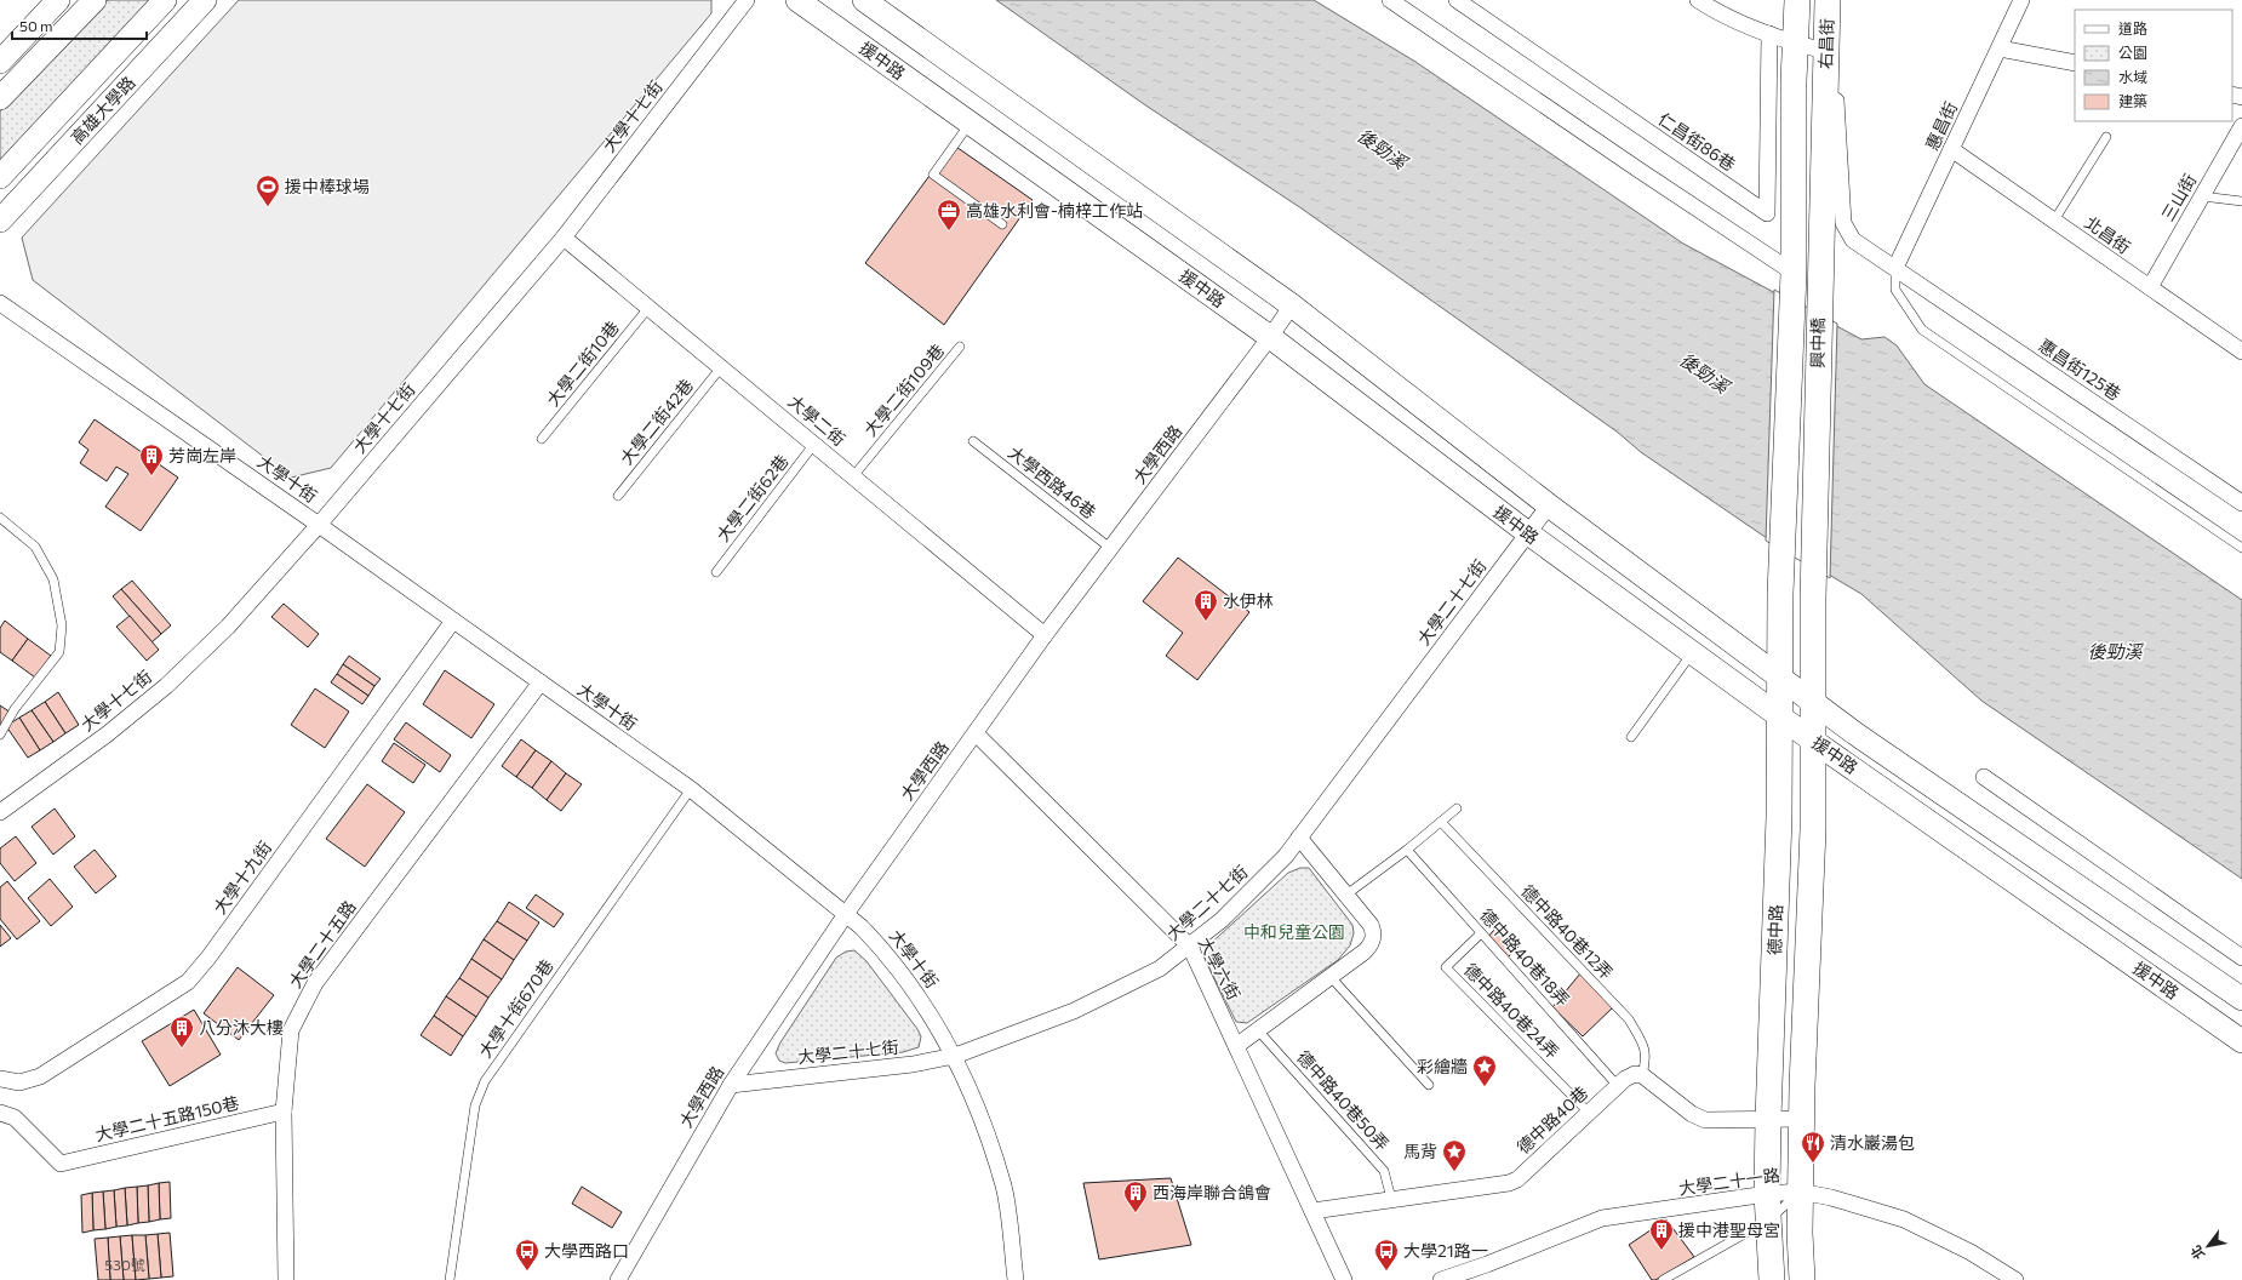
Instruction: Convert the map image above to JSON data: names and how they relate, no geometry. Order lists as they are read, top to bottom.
{
  "streets": {
    "main road": ["右昌街", "興中橋", "德中路"],
    "street": [
      "援中路",
      "高雄大學路",
      "大學十七街",
      "惠昌街",
      "仁昌街86巷",
      "三山街",
      "北昌街",
      "惠昌街125巷",
      "大學二街",
      "大學西路",
      "大學十街",
      "大學二十七街",
      "大學十九街",
      "大學二十五路",
      "大學六街",
      "大學二十五路150巷",
      "德中路40巷",
      "大學二十一路"
    ],
    "lane": [
      "大學二街10巷",
      "大學二街109巷",
      "大學二街42巷",
      "大學西路46巷",
      "大學二街62巷",
      "德中路40巷12弄",
      "德中路40巷18弄",
      "大學十街670巷",
      "德中路40巷24弄",
      "德中路40巷50弄"
    ]
  },
  "crossings": [
    ["右昌街", "興中橋"],
    ["右昌街", "惠昌街125巷"],
    ["援中路", "大學西路"],
    ["援中路", "大學二十七街"],
    ["援中路", "德中路"],
    ["大學十七街", "大學二街"],
    ["大學十七街", "大學十街"],
    ["惠昌街", "北昌街"],
    ["惠昌街", "惠昌街125巷"],
    ["三山街", "北昌街"],
    ["興中橋", "德中路"],
    ["大學二街10巷", "大學二街"],
    ["大學二街109巷", "大學二街"],
    ["大學二街", "大學二街42巷"],
    ["大學二街", "大學西路"],
    ["大學二街", "大學二街62巷"],
    ["大學西路", "大學十街"],
    ["大學西路", "大學西路46巷"],
    ["大學西路", "大學二十七街"],
    ["大學西路", "大學六街"],
    ["大學十街", "大學二十七街"],
    ["大學十街", "大學十九街"],
    ["大學十街", "大學二十五路"],
    ["大學十街", "大學十街670巷"],
    ["大學二十七街", "大學六街"],
    ["德中路", "大學二十一路"],
    ["德中路40巷12弄", "德中路40巷"],
    ["大學二十五路", "大學二十五路150巷"],
    ["德中路40巷18弄", "德中路40巷24弄"],
    ["德中路40巷18弄", "德中路40巷"],
    ["大學六街", "德中路40巷"],
    ["德中路40巷24弄", "德中路40巷"],
    ["德中路40巷50弄", "德中路40巷"]
  ],
  "water": ["後勁溪"],
  "parks": ["中和兒童公園"],
  "places": {
    "sports": ["援中棒球場"],
    "office": ["高雄水利會-楠梓工作站"],
    "building": [
      "芳崗左岸",
      "水伊林",
      "八分沐大樓",
      "西海岸聯合鴿會",
      "援中港聖母宮"
    ],
    "place": ["彩繪牆", "馬背"],
    "restaurant": ["清水巖湯包"],
    "bus stop": ["大學西路口", "大學21路一"]
  },
  "house_numbers": ["530號"],
  "legend": [
    "道路",
    "公園",
    "水域",
    "建築"
  ],
  "scale_bar": "50 m",
  "north": "bottom left"
}
